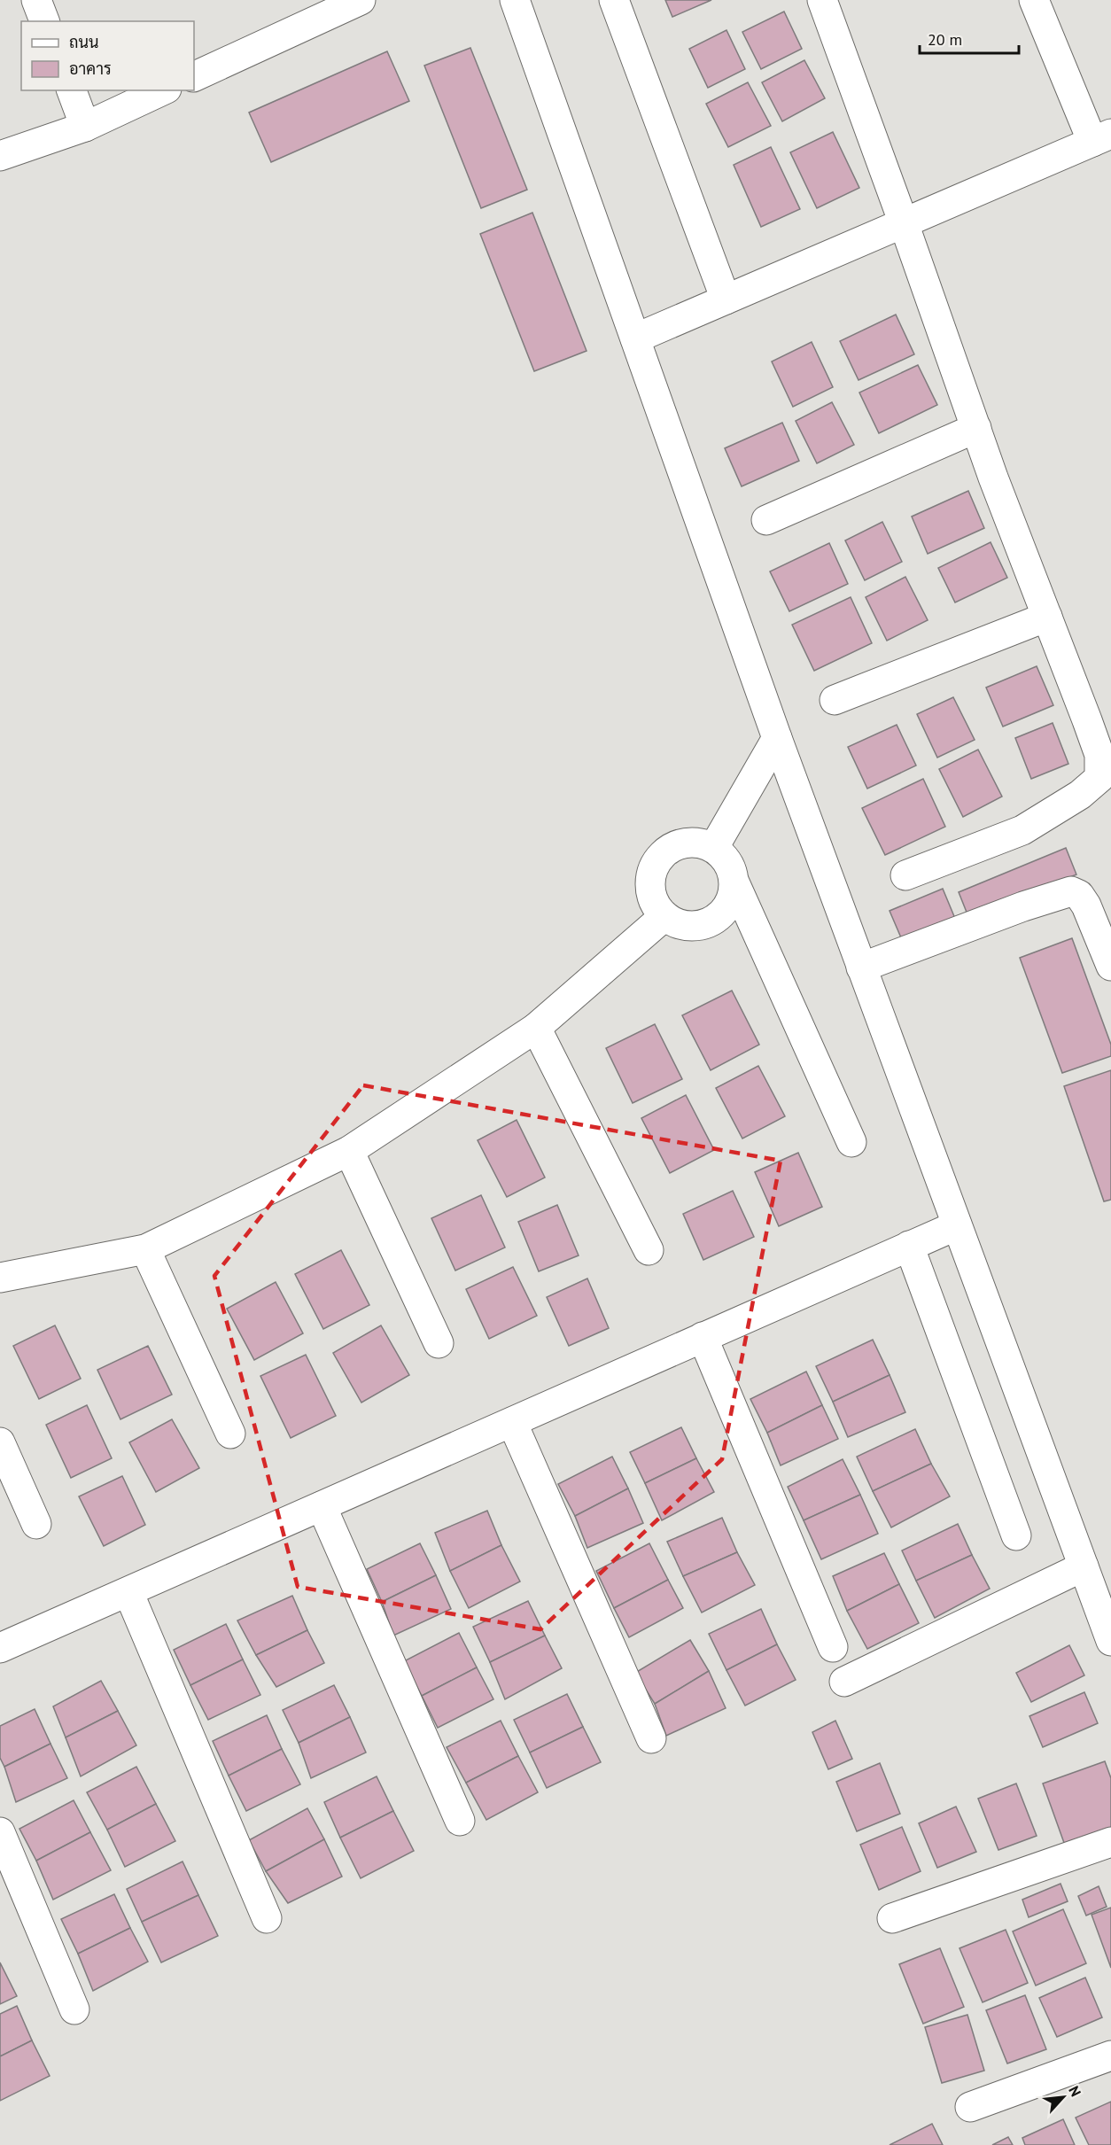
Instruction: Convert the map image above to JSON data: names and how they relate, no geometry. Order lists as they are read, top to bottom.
{
  "legend": ["ถนน", "อาคาร"],
  "scale_bar": "20 m",
  "north": "top right"
}
